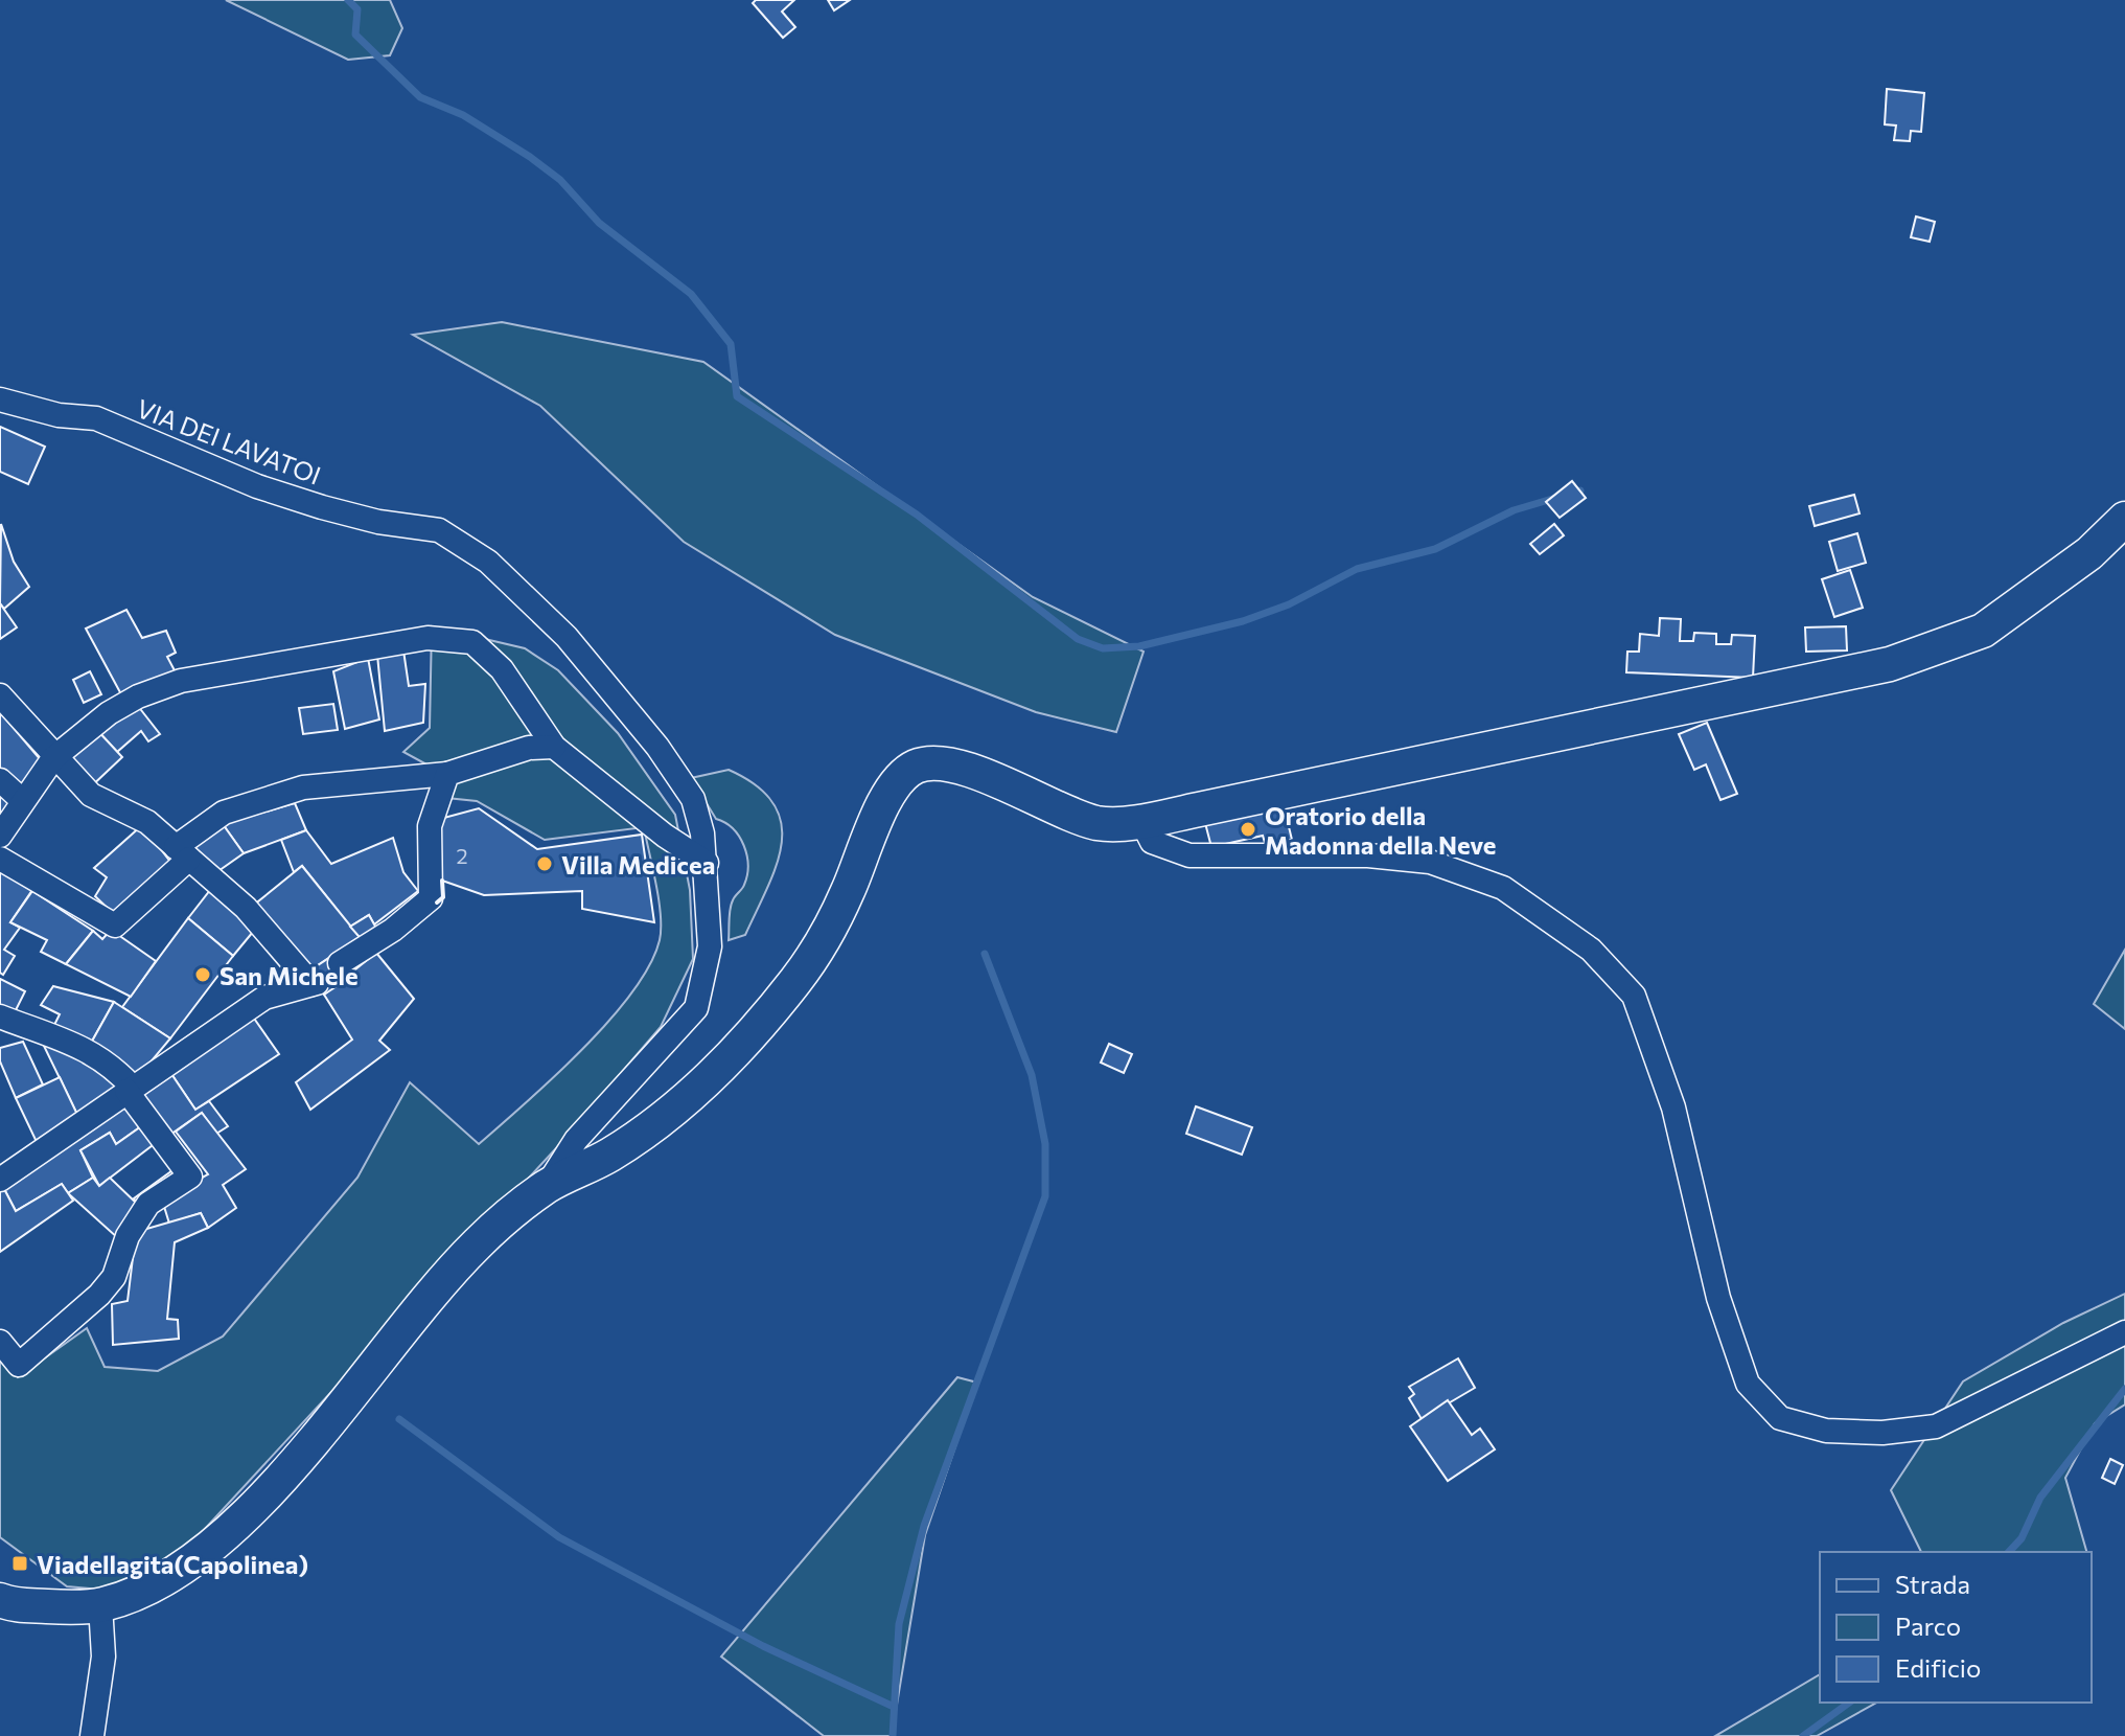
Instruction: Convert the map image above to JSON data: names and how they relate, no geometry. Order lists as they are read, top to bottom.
{
  "streets": {
    "street": ["VIA DEI LAVATOI"]
  },
  "places": {
    "other": ["Oratorio della Madonna della Neve", "Villa Medicea", "San Michele"],
    "transit": ["Viadellagita(Capolinea)"]
  },
  "house_numbers": ["2"],
  "legend": ["Strada", "Parco", "Edificio"]
}
